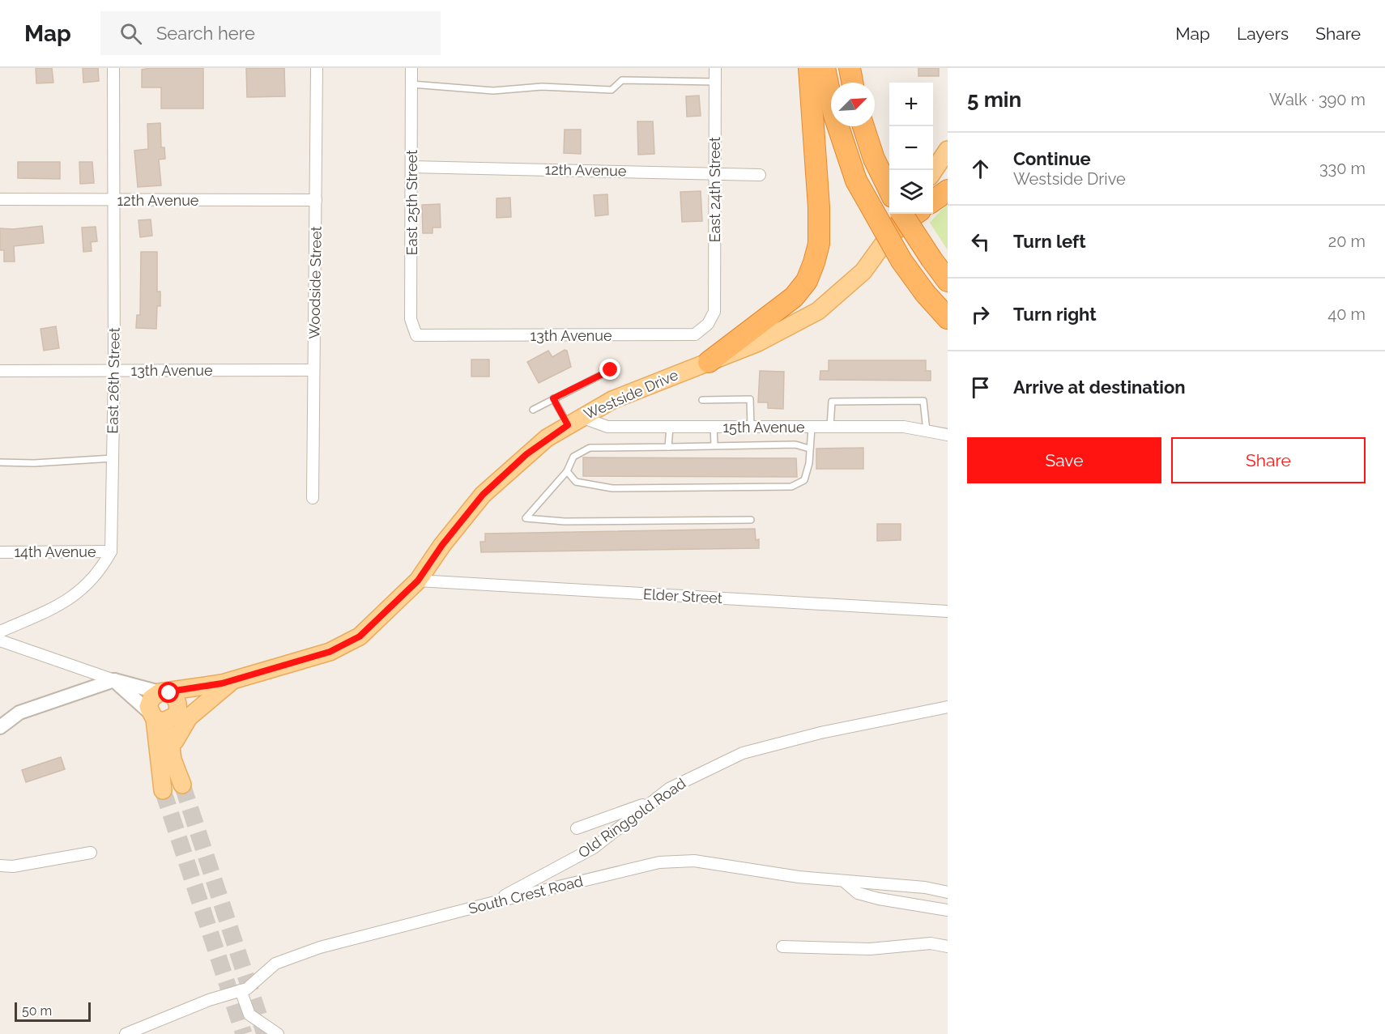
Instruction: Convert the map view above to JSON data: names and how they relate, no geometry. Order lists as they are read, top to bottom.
{
  "streets": {
    "main road": ["Westside Drive"],
    "street": [
      "12th Avenue",
      "East 24th Street",
      "East 25th Street",
      "Woodside Street",
      "13th Avenue",
      "East 26th Street",
      "15th Avenue",
      "14th Avenue",
      "Elder Street",
      "Old Ringgold Road",
      "South Crest Road"
    ]
  },
  "crossings": [
    ["12th Avenue", "East 24th Street"],
    ["12th Avenue", "East 25th Street"],
    ["12th Avenue", "Woodside Street"],
    ["12th Avenue", "East 26th Street"],
    ["East 24th Street", "13th Avenue"],
    ["East 25th Street", "13th Avenue"],
    ["Woodside Street", "13th Avenue"],
    ["13th Avenue", "East 26th Street"],
    ["East 26th Street", "14th Avenue"],
    ["Westside Drive", "15th Avenue"],
    ["Westside Drive", "Elder Street"],
    ["Old Ringgold Road", "South Crest Road"]
  ],
  "scale_bar": "50 m",
  "north": "top right",
  "page": {
    "header": "Map",
    "search": "Search here",
    "nav": ["Map", "Layers", "Share"],
    "heading": ["5 min", "Walk · 390 m"],
    "map_buttons": ["+", "−"],
    "list": [
      ["Continue", "Westside Drive", "330 m"],
      ["Turn left", "20 m"],
      ["Turn right", "40 m"],
      "Arrive at destination"
    ],
    "buttons": ["Save", "Share"],
    "scale": "50 m"
  }
}
